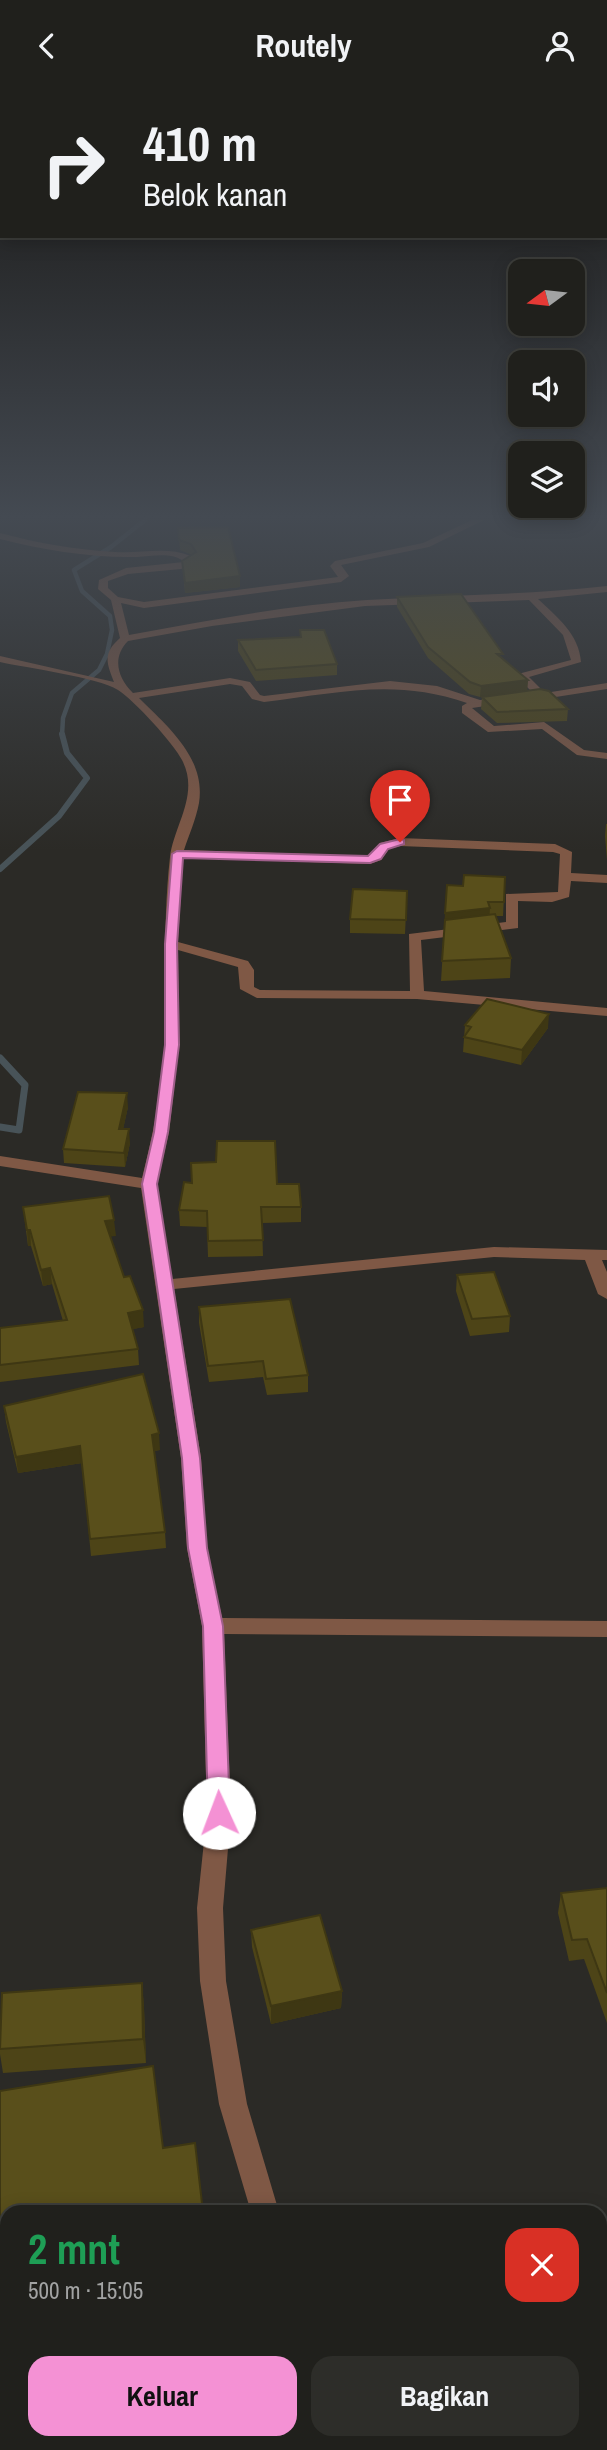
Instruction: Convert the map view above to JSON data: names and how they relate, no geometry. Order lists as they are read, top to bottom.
{
  "north": "left",
  "page": {
    "header": "Routely",
    "turn": ["410 m", "Belok kanan"],
    "heading": ["2 mnt", "500 m · 15:05"],
    "buttons": ["Keluar", "Bagikan"]
  }
}
